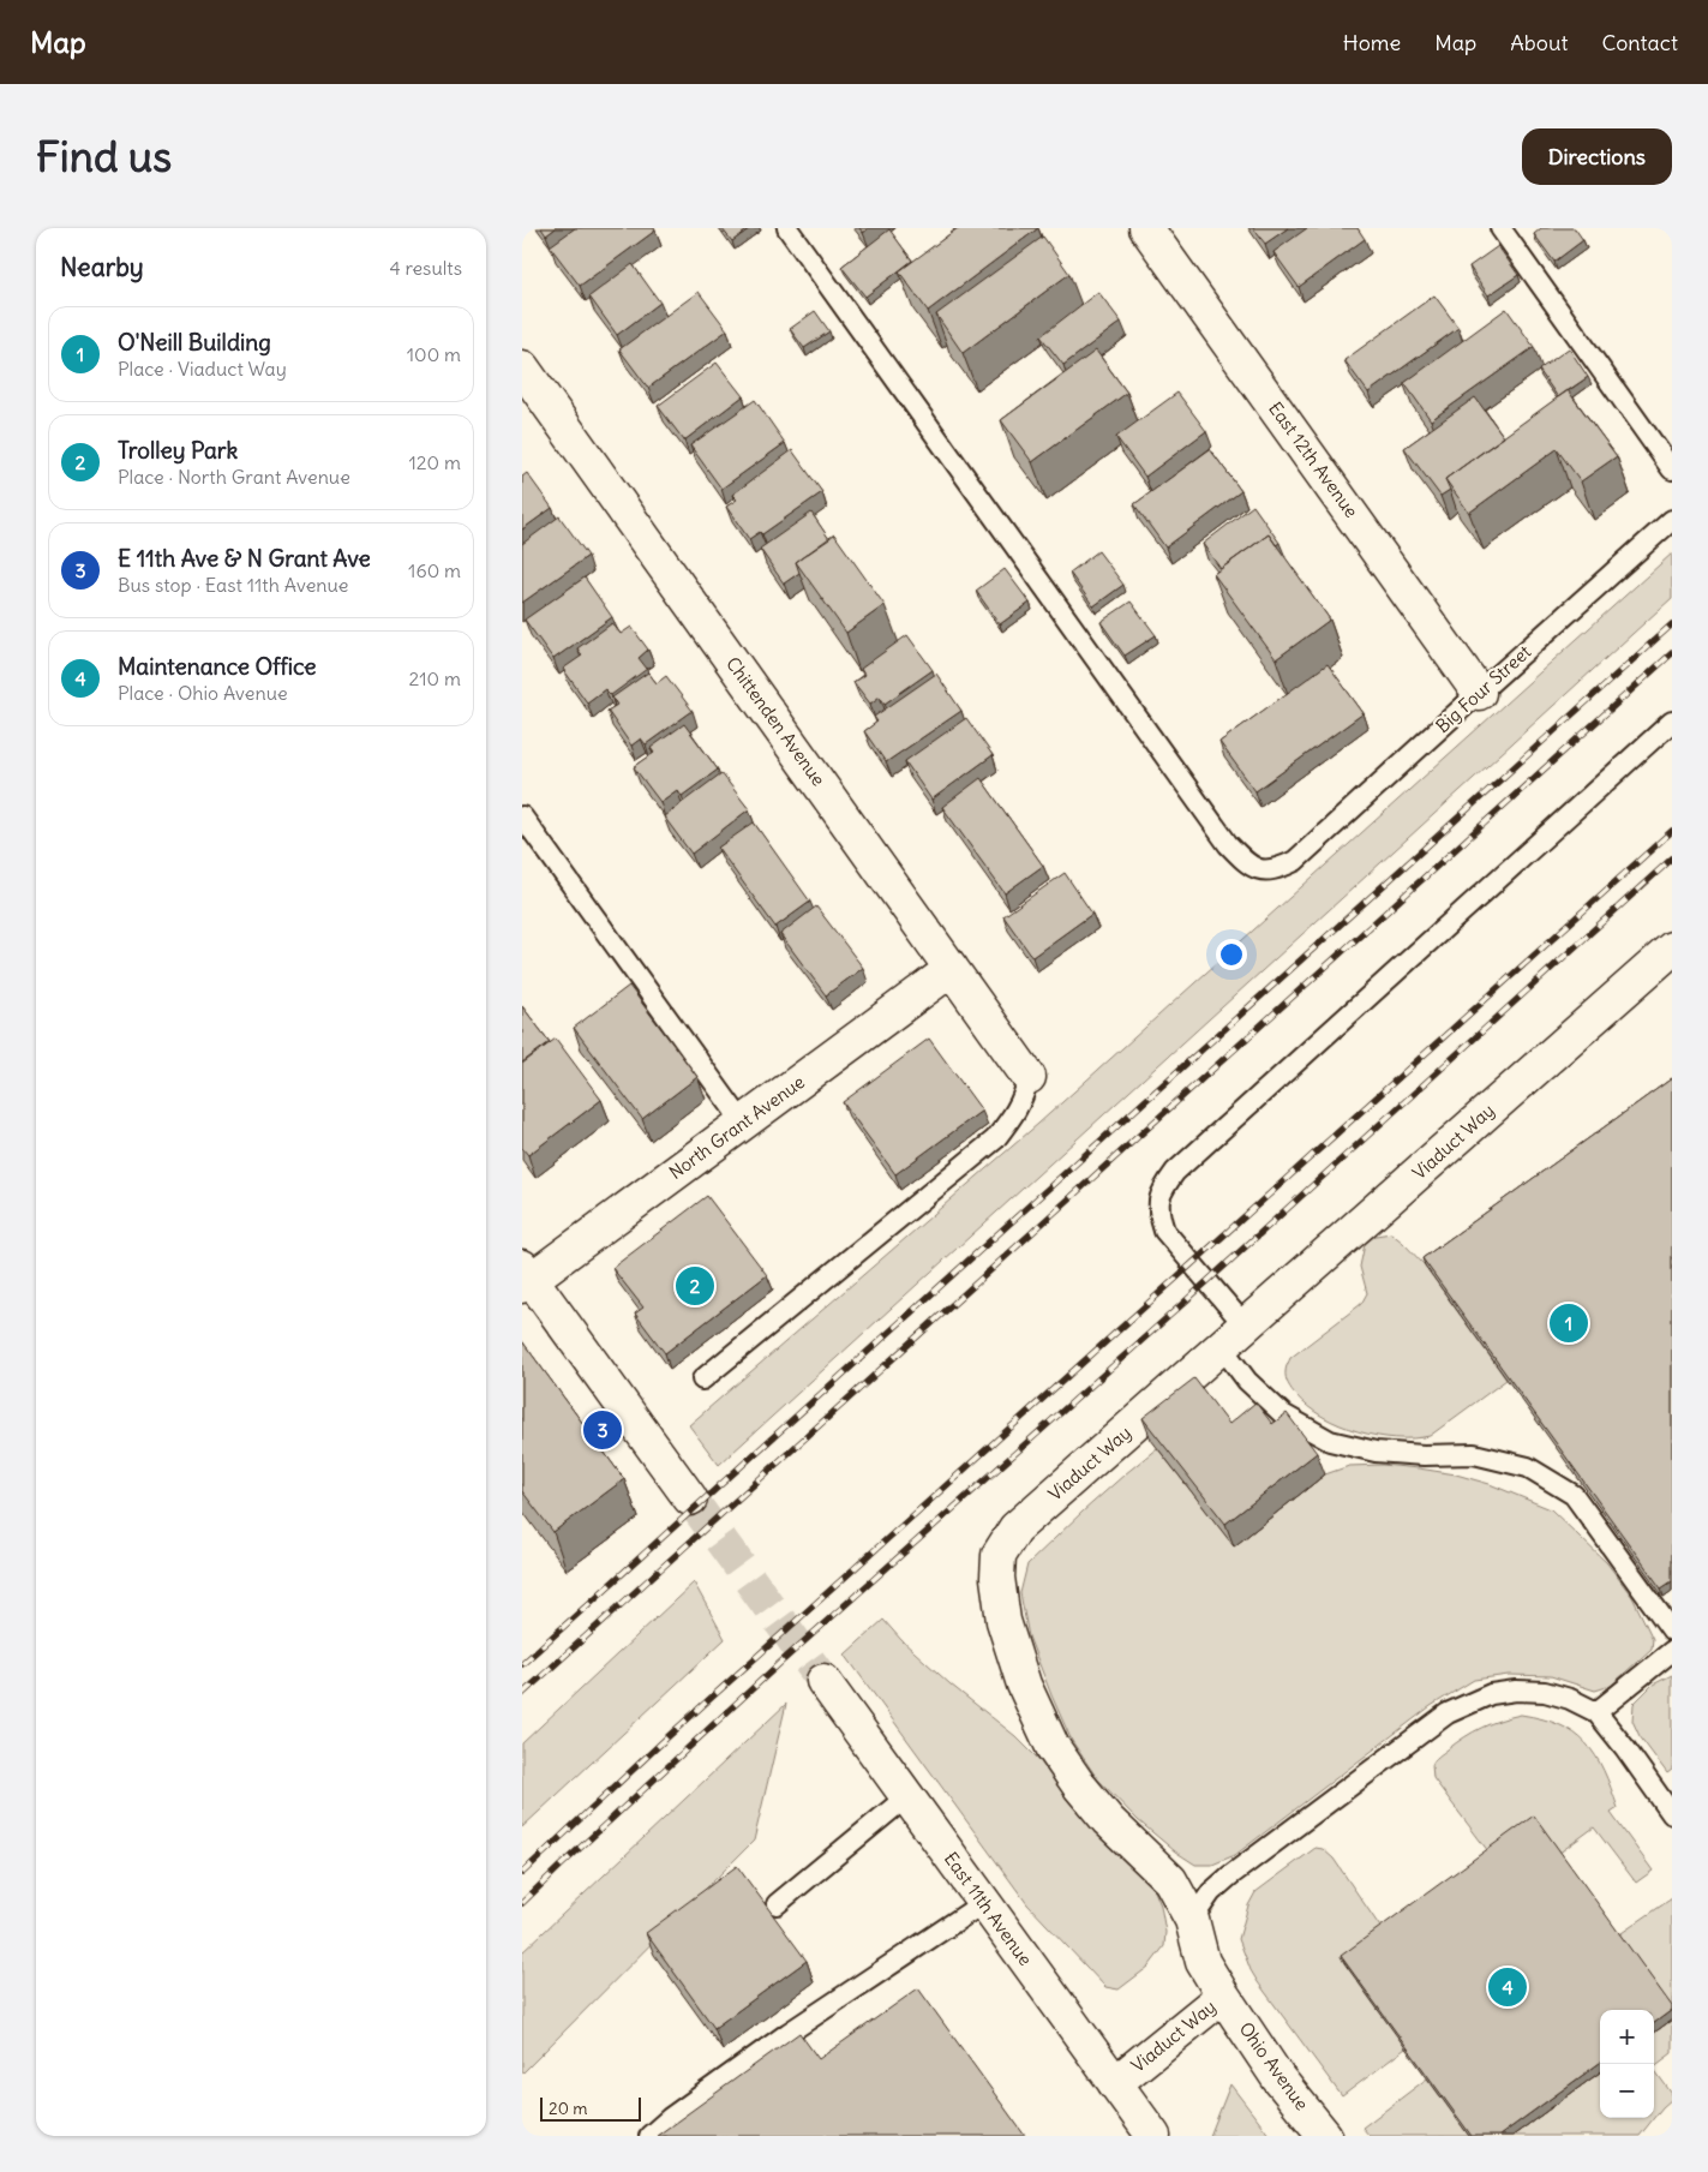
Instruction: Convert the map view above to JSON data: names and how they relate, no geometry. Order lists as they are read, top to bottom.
{
  "streets": {
    "street": [
      "East 12th Avenue",
      "Chittenden Avenue",
      "North Grant Avenue",
      "Viaduct Way",
      "East 11th Avenue",
      "Ohio Avenue"
    ],
    "lane": ["Big Four Street"]
  },
  "crossings": [
    ["East 12th Avenue", "Big Four Street"],
    ["Chittenden Avenue", "North Grant Avenue"],
    ["Viaduct Way", "East 11th Avenue"],
    ["Viaduct Way", "Ohio Avenue"]
  ],
  "scale_bar": "20 m",
  "page": {
    "header": "Map",
    "nav": [
      "Home",
      "Map",
      "About",
      "Contact"
    ],
    "buttons": "Directions",
    "title": "Find us",
    "heading": ["Nearby", "4 results"],
    "list": [
      {
        "mark": "1",
        "name": "O'Neill Building",
        "note": "Place · Viaduct Way",
        "value": "100 m"
      },
      {
        "mark": "2",
        "name": "Trolley Park",
        "note": "Place · North Grant Avenue",
        "value": "120 m"
      },
      {
        "mark": "3",
        "name": "E 11th Ave & N Grant Ave",
        "note": "Bus stop · East 11th Avenue",
        "value": "160 m"
      },
      {
        "mark": "4",
        "name": "Maintenance Office",
        "note": "Place · Ohio Avenue",
        "value": "210 m"
      }
    ],
    "pins": [
      "2",
      "1",
      "3",
      "4"
    ],
    "map_buttons": ["+", "−"],
    "scale": "20 m"
  }
}
